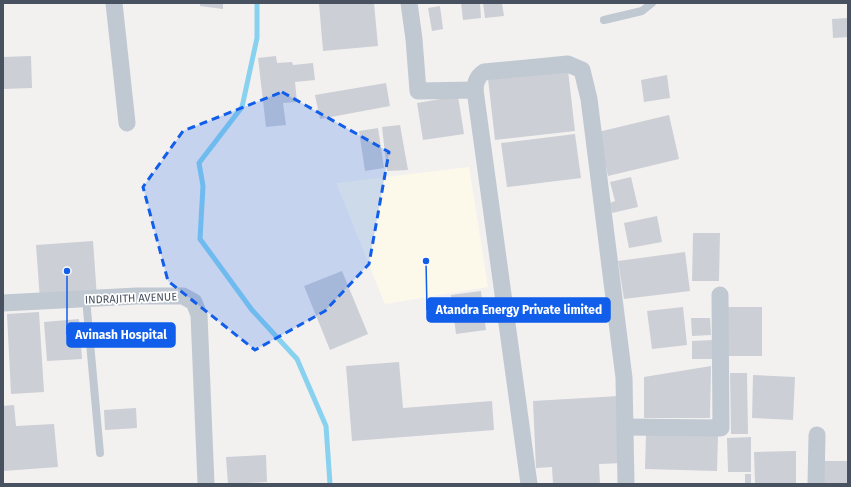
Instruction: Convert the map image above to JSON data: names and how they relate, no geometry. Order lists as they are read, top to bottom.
{
  "streets": {
    "street": ["INDRAJITH AVENUE"]
  },
  "places": ["Atandra Energy Private limited", "Avinash Hospital"]
}
